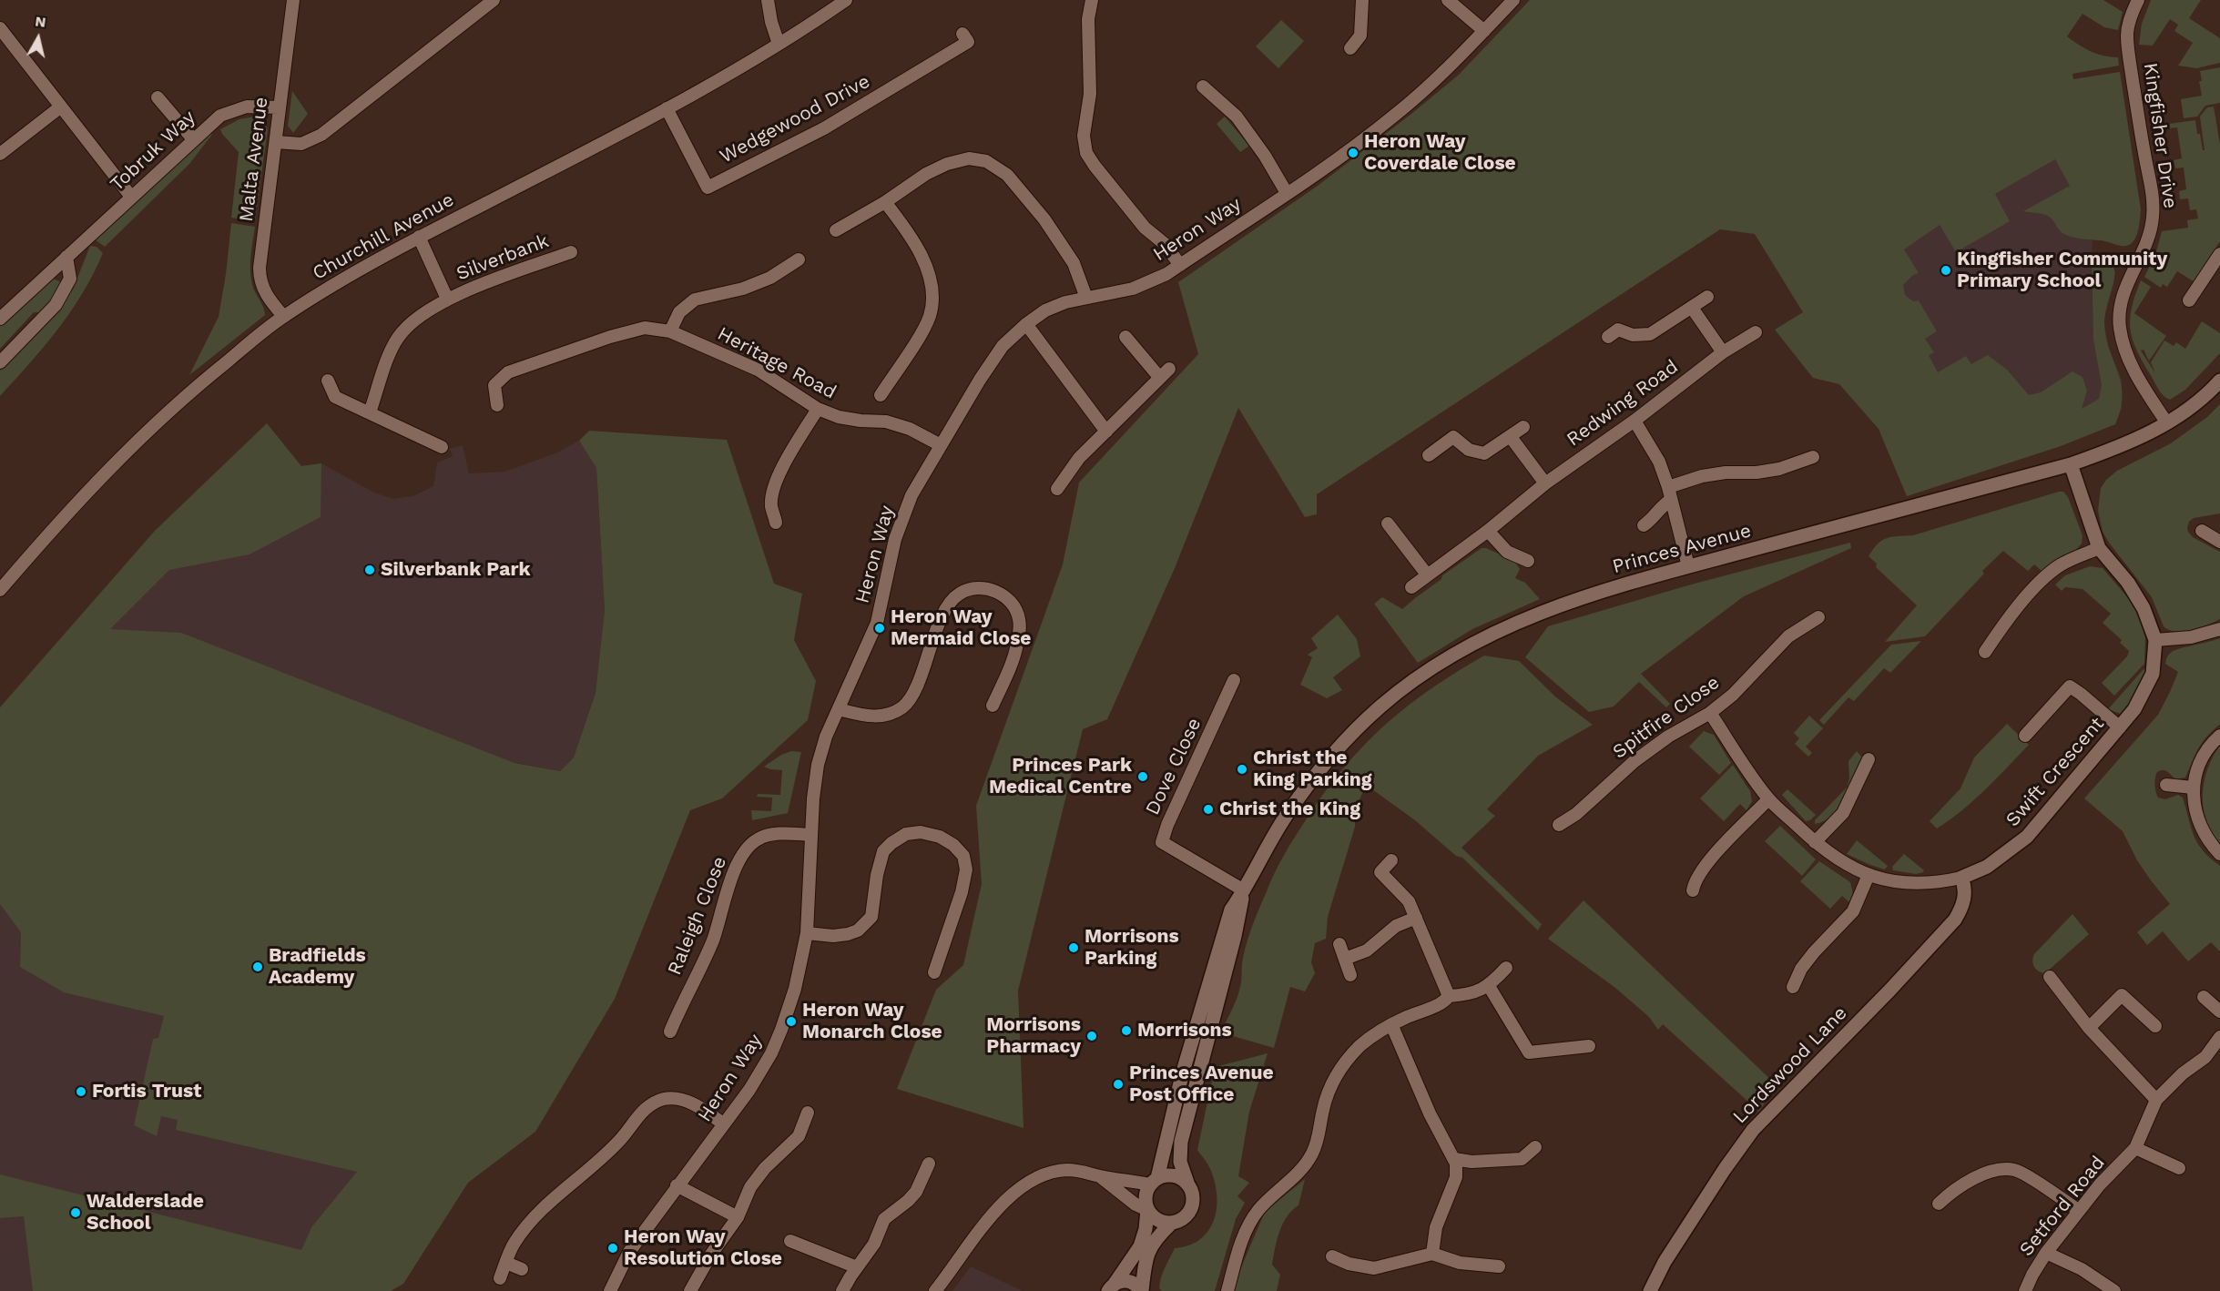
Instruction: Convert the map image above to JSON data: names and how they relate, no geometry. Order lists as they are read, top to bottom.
{
  "streets": {
    "street": [
      "Wedgewood Drive",
      "Kingfisher Drive",
      "Tobruk Way",
      "Malta Avenue",
      "Heron Way",
      "Churchill Avenue",
      "Silverbank",
      "Heritage Road",
      "Redwing Road",
      "Princes Avenue",
      "Spitfire Close",
      "Dove Close",
      "Swift Crescent",
      "Raleigh Close",
      "Lordswood Lane",
      "Setford Road"
    ]
  },
  "crossings": [
    ["Wedgewood Drive", "Churchill Avenue"],
    ["Kingfisher Drive", "Princes Avenue"],
    ["Tobruk Way", "Malta Avenue"],
    ["Malta Avenue", "Churchill Avenue"],
    ["Heron Way", "Heritage Road"],
    ["Heron Way", "Raleigh Close"],
    ["Churchill Avenue", "Silverbank"],
    ["Princes Avenue", "Dove Close"],
    ["Princes Avenue", "Swift Crescent"],
    ["Spitfire Close", "Swift Crescent"],
    ["Swift Crescent", "Lordswood Lane"]
  ],
  "places": [
    "Heron Way Coverdale Close",
    "Kingfisher Community Primary School",
    "Silverbank Park",
    "Heron Way Mermaid Close",
    "Christ the King Parking",
    "Princes Park Medical Centre",
    "Christ the King",
    "Morrisons Parking",
    "Bradfields Academy",
    "Heron Way Monarch Close",
    "Morrisons",
    "Morrisons Pharmacy",
    "Princes Avenue Post Office",
    "Fortis Trust",
    "Walderslade School",
    "Heron Way Resolution Close"
  ],
  "north": "top"
}
